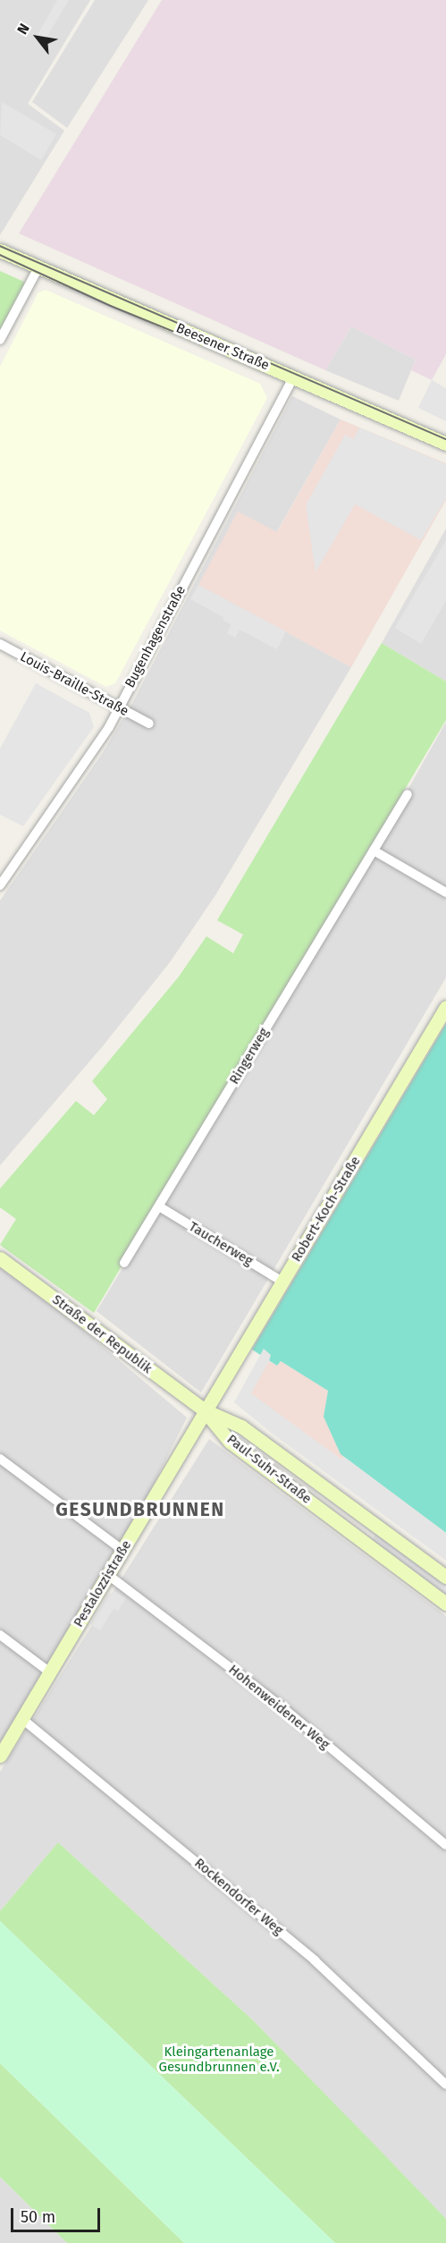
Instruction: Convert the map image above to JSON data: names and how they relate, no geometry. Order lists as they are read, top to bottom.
{
  "streets": {
    "street": [
      "Beesener Straße",
      "Bugenhagenstraße",
      "Louis-Braille-Straße",
      "Ringerweg",
      "Robert-Koch-Straße",
      "Taucherweg",
      "Straße der Republik",
      "Paul-Suhr-Straße",
      "Pestalozzistraße",
      "Hohenweidener Weg",
      "Rockendorfer Weg"
    ]
  },
  "crossings": [
    ["Beesener Straße", "Bugenhagenstraße"],
    ["Bugenhagenstraße", "Louis-Braille-Straße"],
    ["Ringerweg", "Taucherweg"],
    ["Robert-Koch-Straße", "Taucherweg"],
    ["Robert-Koch-Straße", "Straße der Republik"],
    ["Robert-Koch-Straße", "Paul-Suhr-Straße"],
    ["Robert-Koch-Straße", "Pestalozzistraße"],
    ["Straße der Republik", "Paul-Suhr-Straße"],
    ["Straße der Republik", "Pestalozzistraße"],
    ["Paul-Suhr-Straße", "Pestalozzistraße"],
    ["Pestalozzistraße", "Hohenweidener Weg"],
    ["Pestalozzistraße", "Rockendorfer Weg"]
  ],
  "districts": ["GESUNDBRUNNEN"],
  "parks": ["Kleingartenanlage Gesundbrunnen e.V."],
  "scale_bar": "50 m",
  "north": "top left"
}
